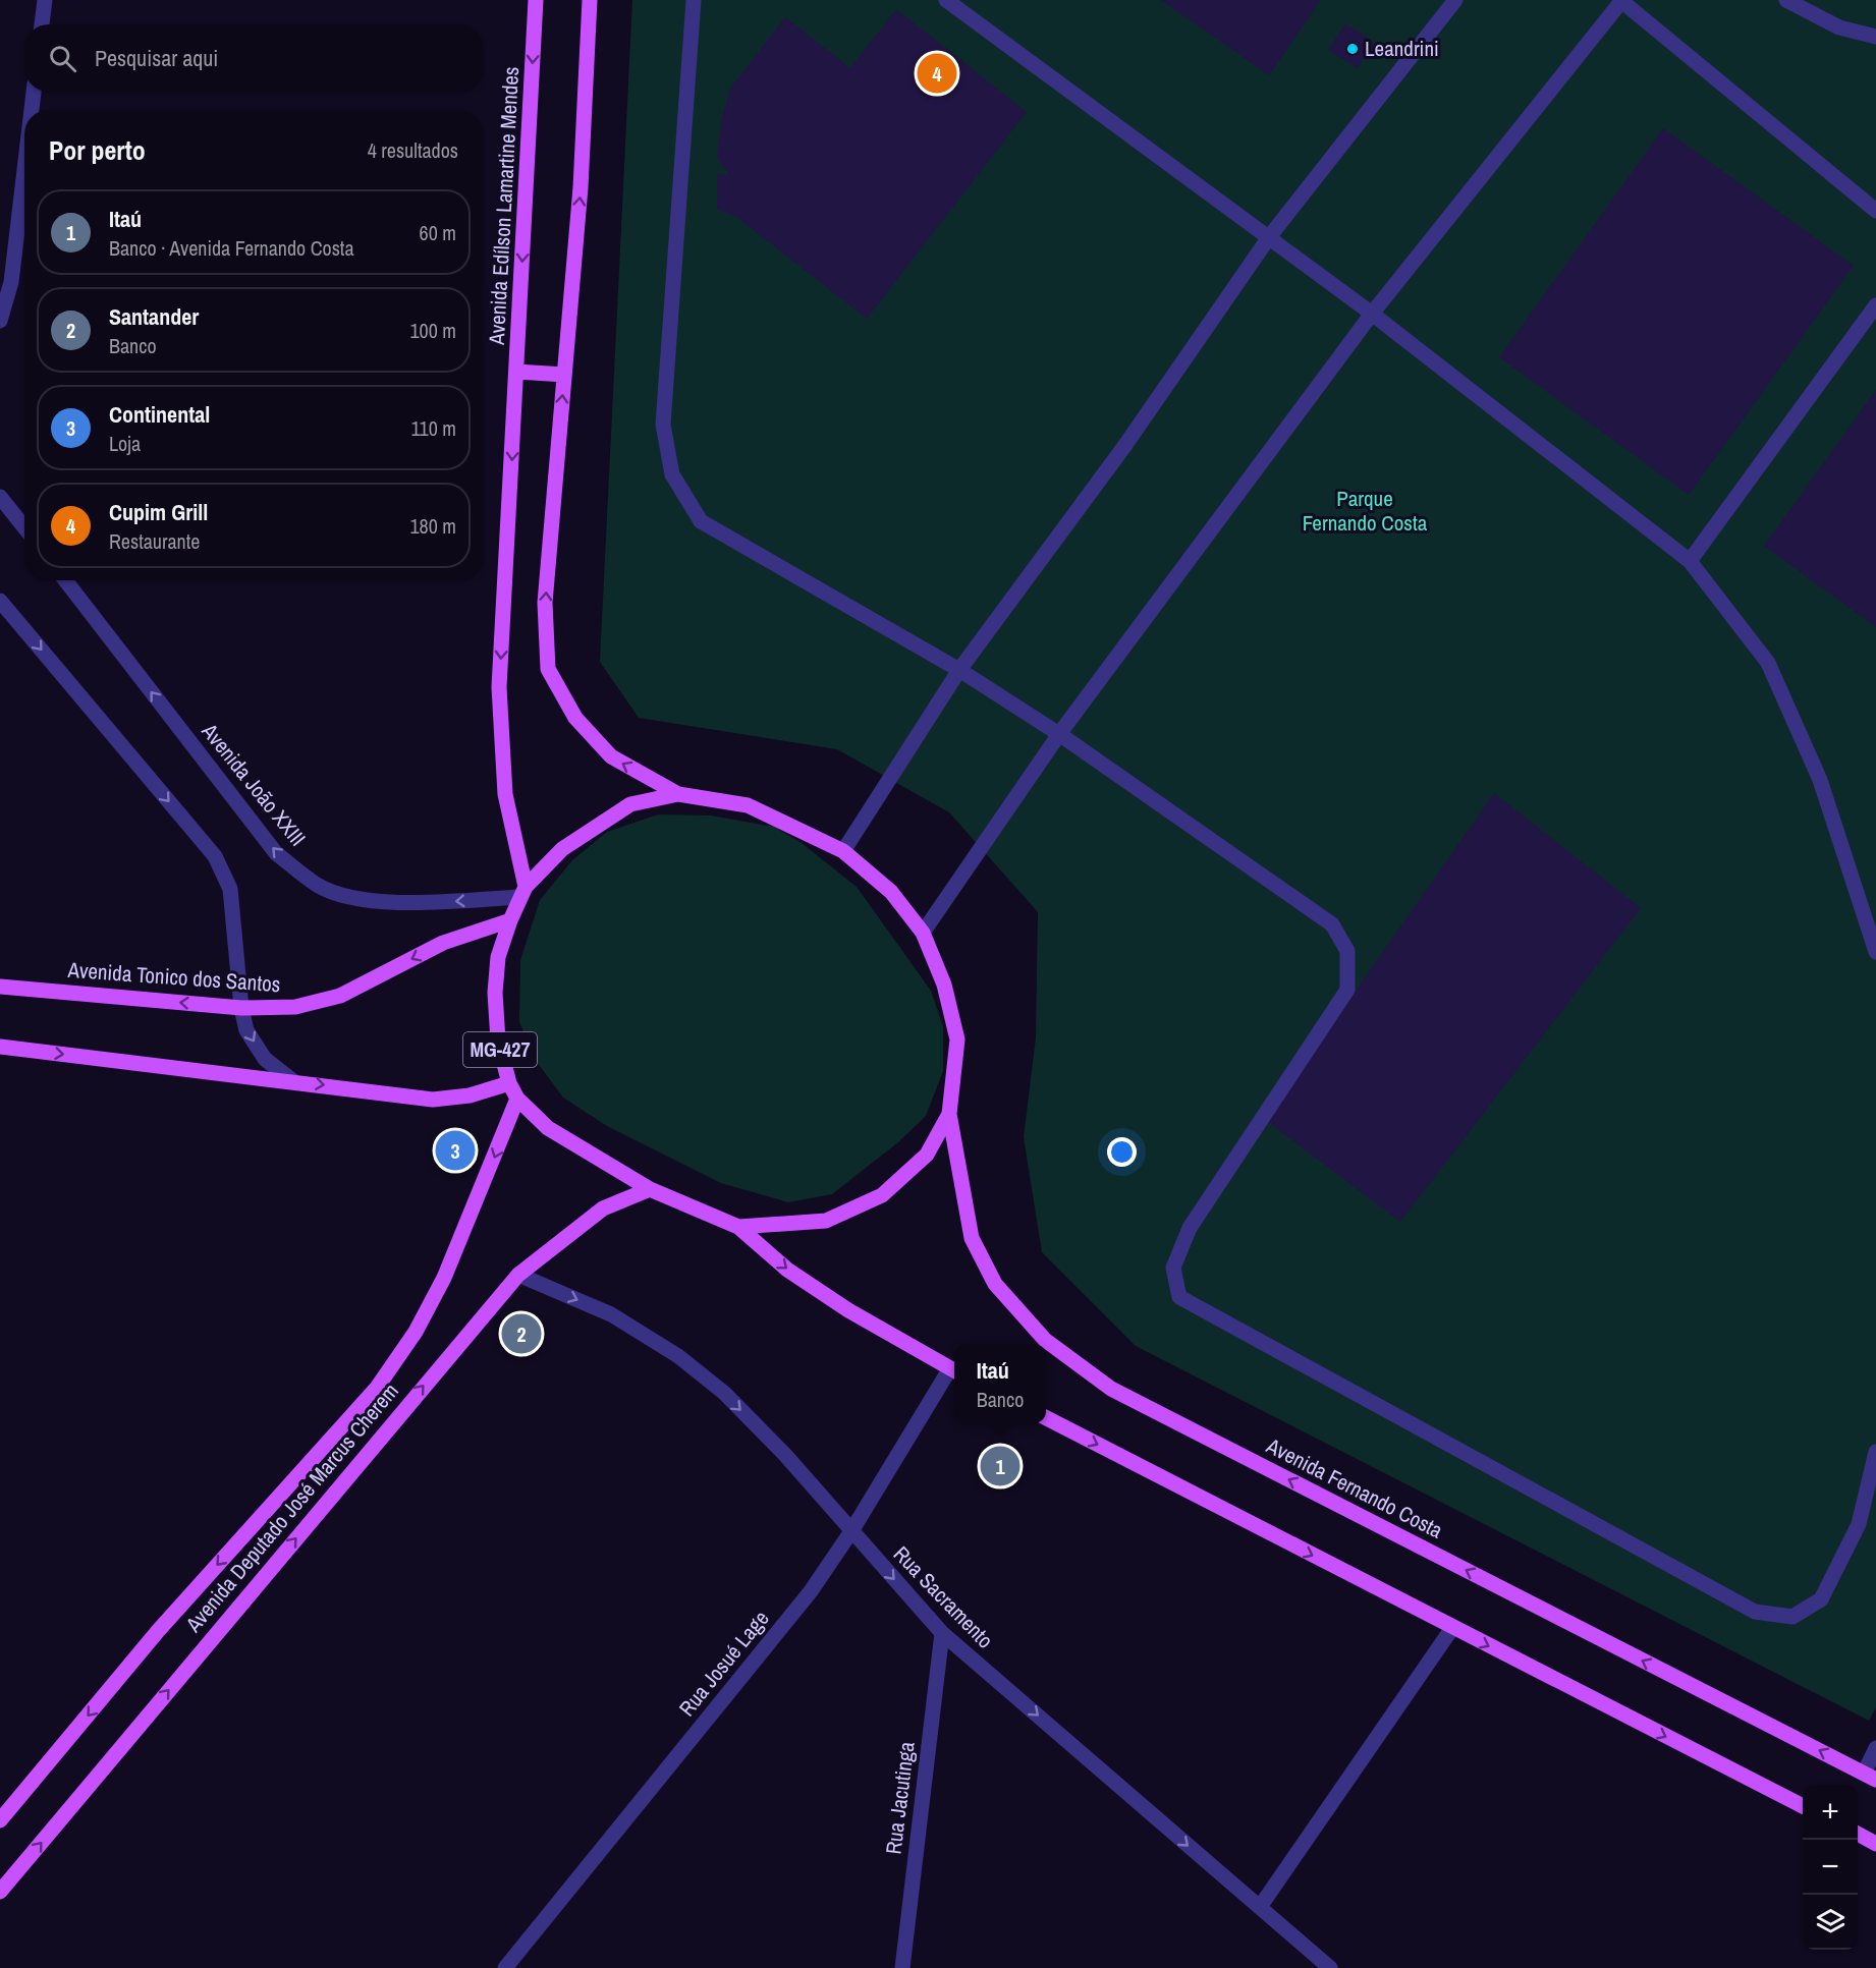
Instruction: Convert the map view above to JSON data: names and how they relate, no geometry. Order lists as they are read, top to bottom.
{
  "streets": {
    "main road": [
      "Avenida Edílson Lamartine Mendes",
      "Avenida Tonico dos Santos",
      "MG-427",
      "Avenida Fernando Costa",
      "Avenida Deputado José Marcus Cherem"
    ],
    "street": [
      "Avenida João XXIII",
      "Rua Sacramento",
      "Rua Josué Lage",
      "Rua Jacutinga"
    ]
  },
  "crossings": [
    ["Avenida Edílson Lamartine Mendes", "Avenida João XXIII"],
    ["Avenida Edílson Lamartine Mendes", "MG-427"],
    ["Avenida João XXIII", "MG-427"],
    ["Avenida Tonico dos Santos", "MG-427"],
    ["MG-427", "Avenida Fernando Costa"],
    ["MG-427", "Avenida Deputado José Marcus Cherem"],
    ["Avenida Deputado José Marcus Cherem", "Rua Sacramento"],
    ["Rua Sacramento", "Rua Josué Lage"],
    ["Rua Sacramento", "Rua Jacutinga"]
  ],
  "one_way": ["Avenida João XXIII", "Rua Sacramento"],
  "parks": ["Parque Fernando Costa"],
  "places": ["Leandrini"],
  "page": {
    "search": "Pesquisar aqui",
    "pins": [
      "4",
      "3",
      "2",
      "1"
    ],
    "heading": ["Por perto", "4 resultados"],
    "list": [
      {
        "mark": "1",
        "name": "Itaú",
        "note": "Banco · Avenida Fernando Costa",
        "value": "60 m"
      },
      {
        "mark": "2",
        "name": "Santander",
        "note": "Banco",
        "value": "100 m"
      },
      {
        "mark": "3",
        "name": "Continental",
        "note": "Loja",
        "value": "110 m"
      },
      {
        "mark": "4",
        "name": "Cupim Grill",
        "note": "Restaurante",
        "value": "180 m"
      }
    ],
    "popup": ["Itaú", "Banco"],
    "map_buttons": ["+", "−"]
  }
}
